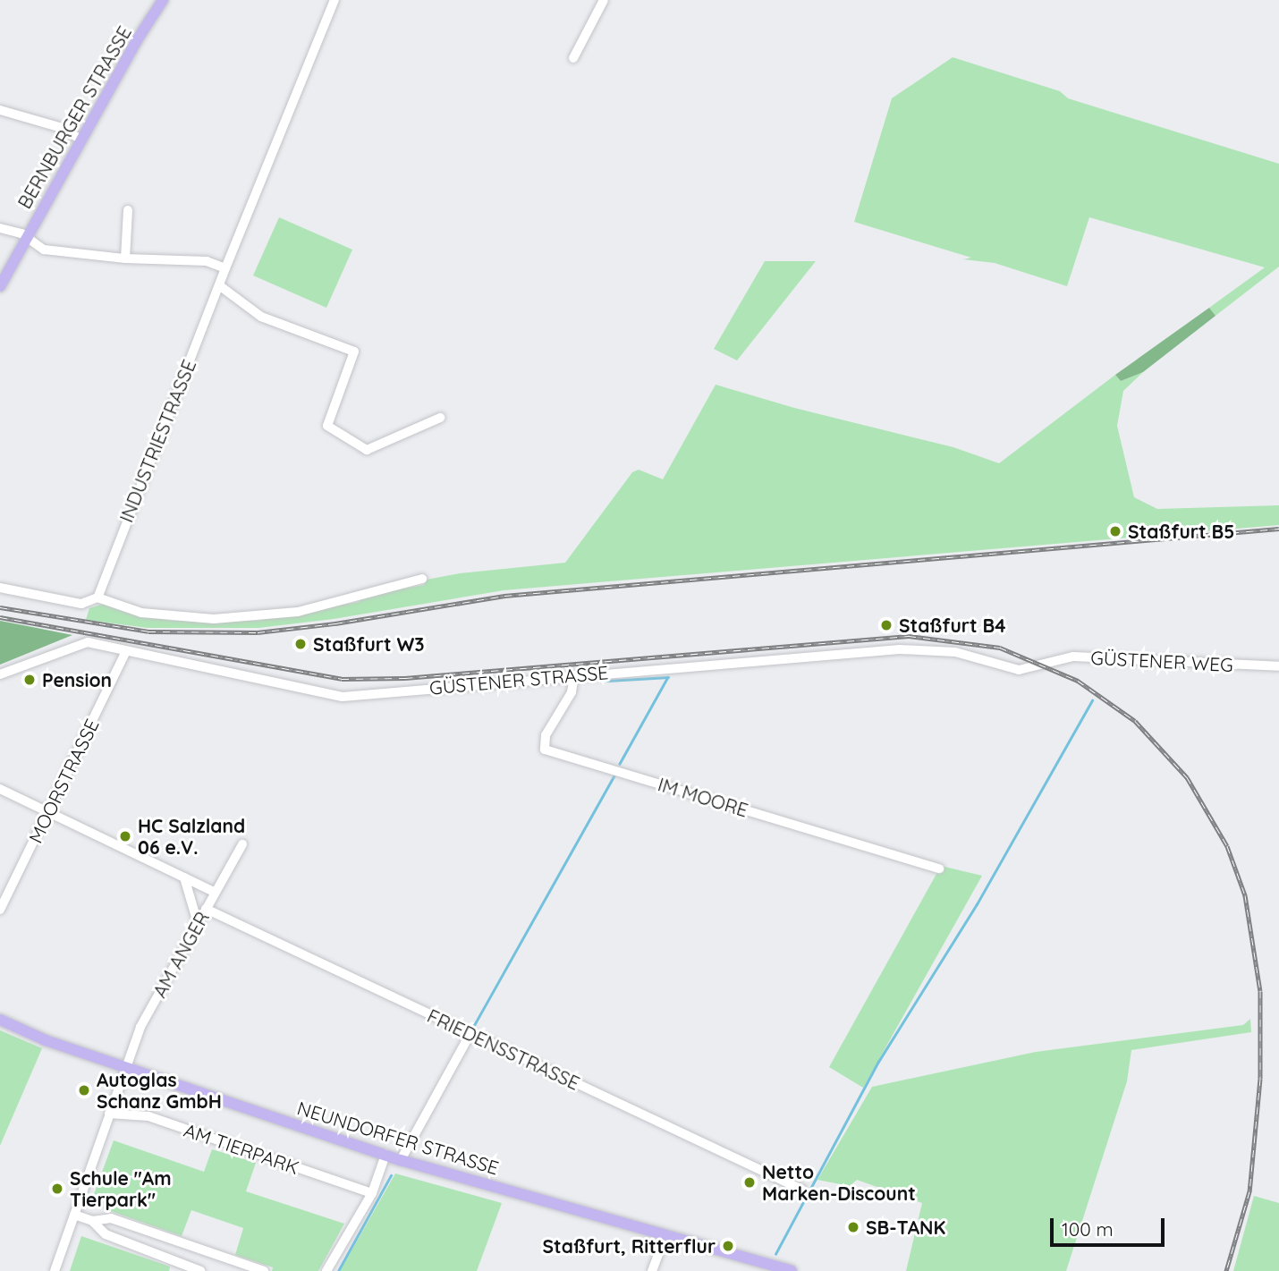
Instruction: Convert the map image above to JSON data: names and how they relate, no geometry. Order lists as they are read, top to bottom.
{
  "streets": {
    "main road": ["BERNBURGER STRASSE", "NEUNDORFER STRASSE"],
    "street": [
      "INDUSTRIESTRASSE",
      "GÜSTENER WEG",
      "GÜSTENER STRASSE",
      "MOORSTRASSE",
      "IM MOORE",
      "AM ANGER",
      "FRIEDENSSTRASSE",
      "AM TIERPARK"
    ]
  },
  "crossings": [
    ["GÜSTENER WEG", "GÜSTENER STRASSE"],
    ["GÜSTENER STRASSE", "MOORSTRASSE"],
    ["GÜSTENER STRASSE", "IM MOORE"],
    ["AM ANGER", "FRIEDENSSTRASSE"],
    ["AM ANGER", "NEUNDORFER STRASSE"]
  ],
  "places": [
    "Staßfurt B5",
    "Staßfurt B4",
    "Staßfurt W3",
    "Pension",
    "HC Salzland 06 e.V.",
    "Autoglas Schanz GmbH",
    "Netto Marken-Discount",
    "Schule \"Am Tierpark\"",
    "SB-TANK",
    "Staßfurt, Ritterflur"
  ],
  "scale_bar": "100 m"
}
